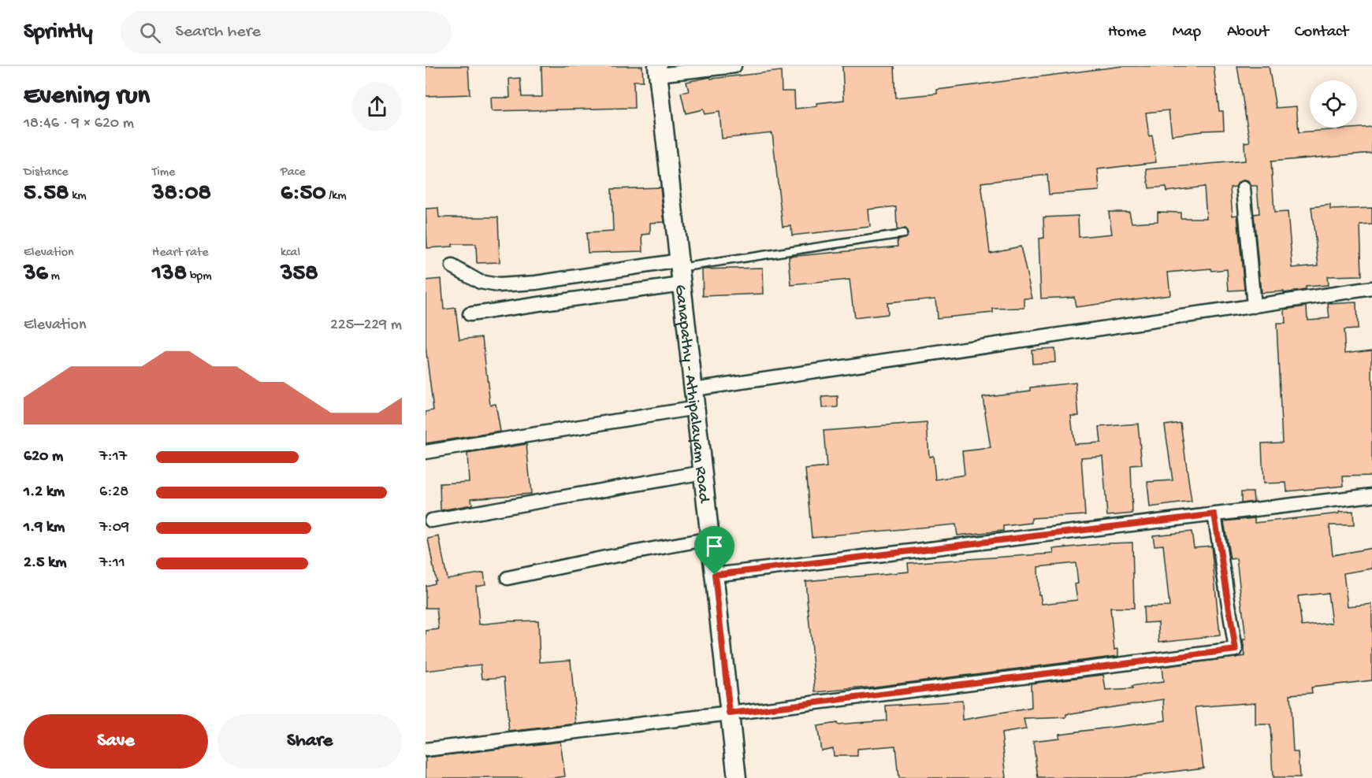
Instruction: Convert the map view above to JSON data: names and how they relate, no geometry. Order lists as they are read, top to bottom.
{
  "streets": {
    "main road": ["Ganapathy - Athipalayam Road"]
  },
  "page": {
    "header": "Sprintly",
    "search": "Search here",
    "nav": [
      "Home",
      "Map",
      "About",
      "Contact"
    ],
    "heading": ["Evening run", "18:46 · 9 × 620 m"],
    "stats": [
      ["Distance", "5.58 km"],
      ["Time", "38:08"],
      ["Pace", "6:50 /km"],
      ["Elevation", "36 m"],
      ["Heart rate", "138 bpm"],
      ["kcal", "358"]
    ],
    "chart": ["Elevation", "225–229 m"],
    "list": [
      {
        "name": "620 m",
        "note": "7:17"
      },
      {
        "name": "1.2 km",
        "note": "6:28"
      },
      {
        "name": "1.9 km",
        "note": "7:09"
      },
      {
        "name": "2.5 km",
        "note": "7:11"
      }
    ],
    "buttons": ["Save", "Share"]
  }
}
